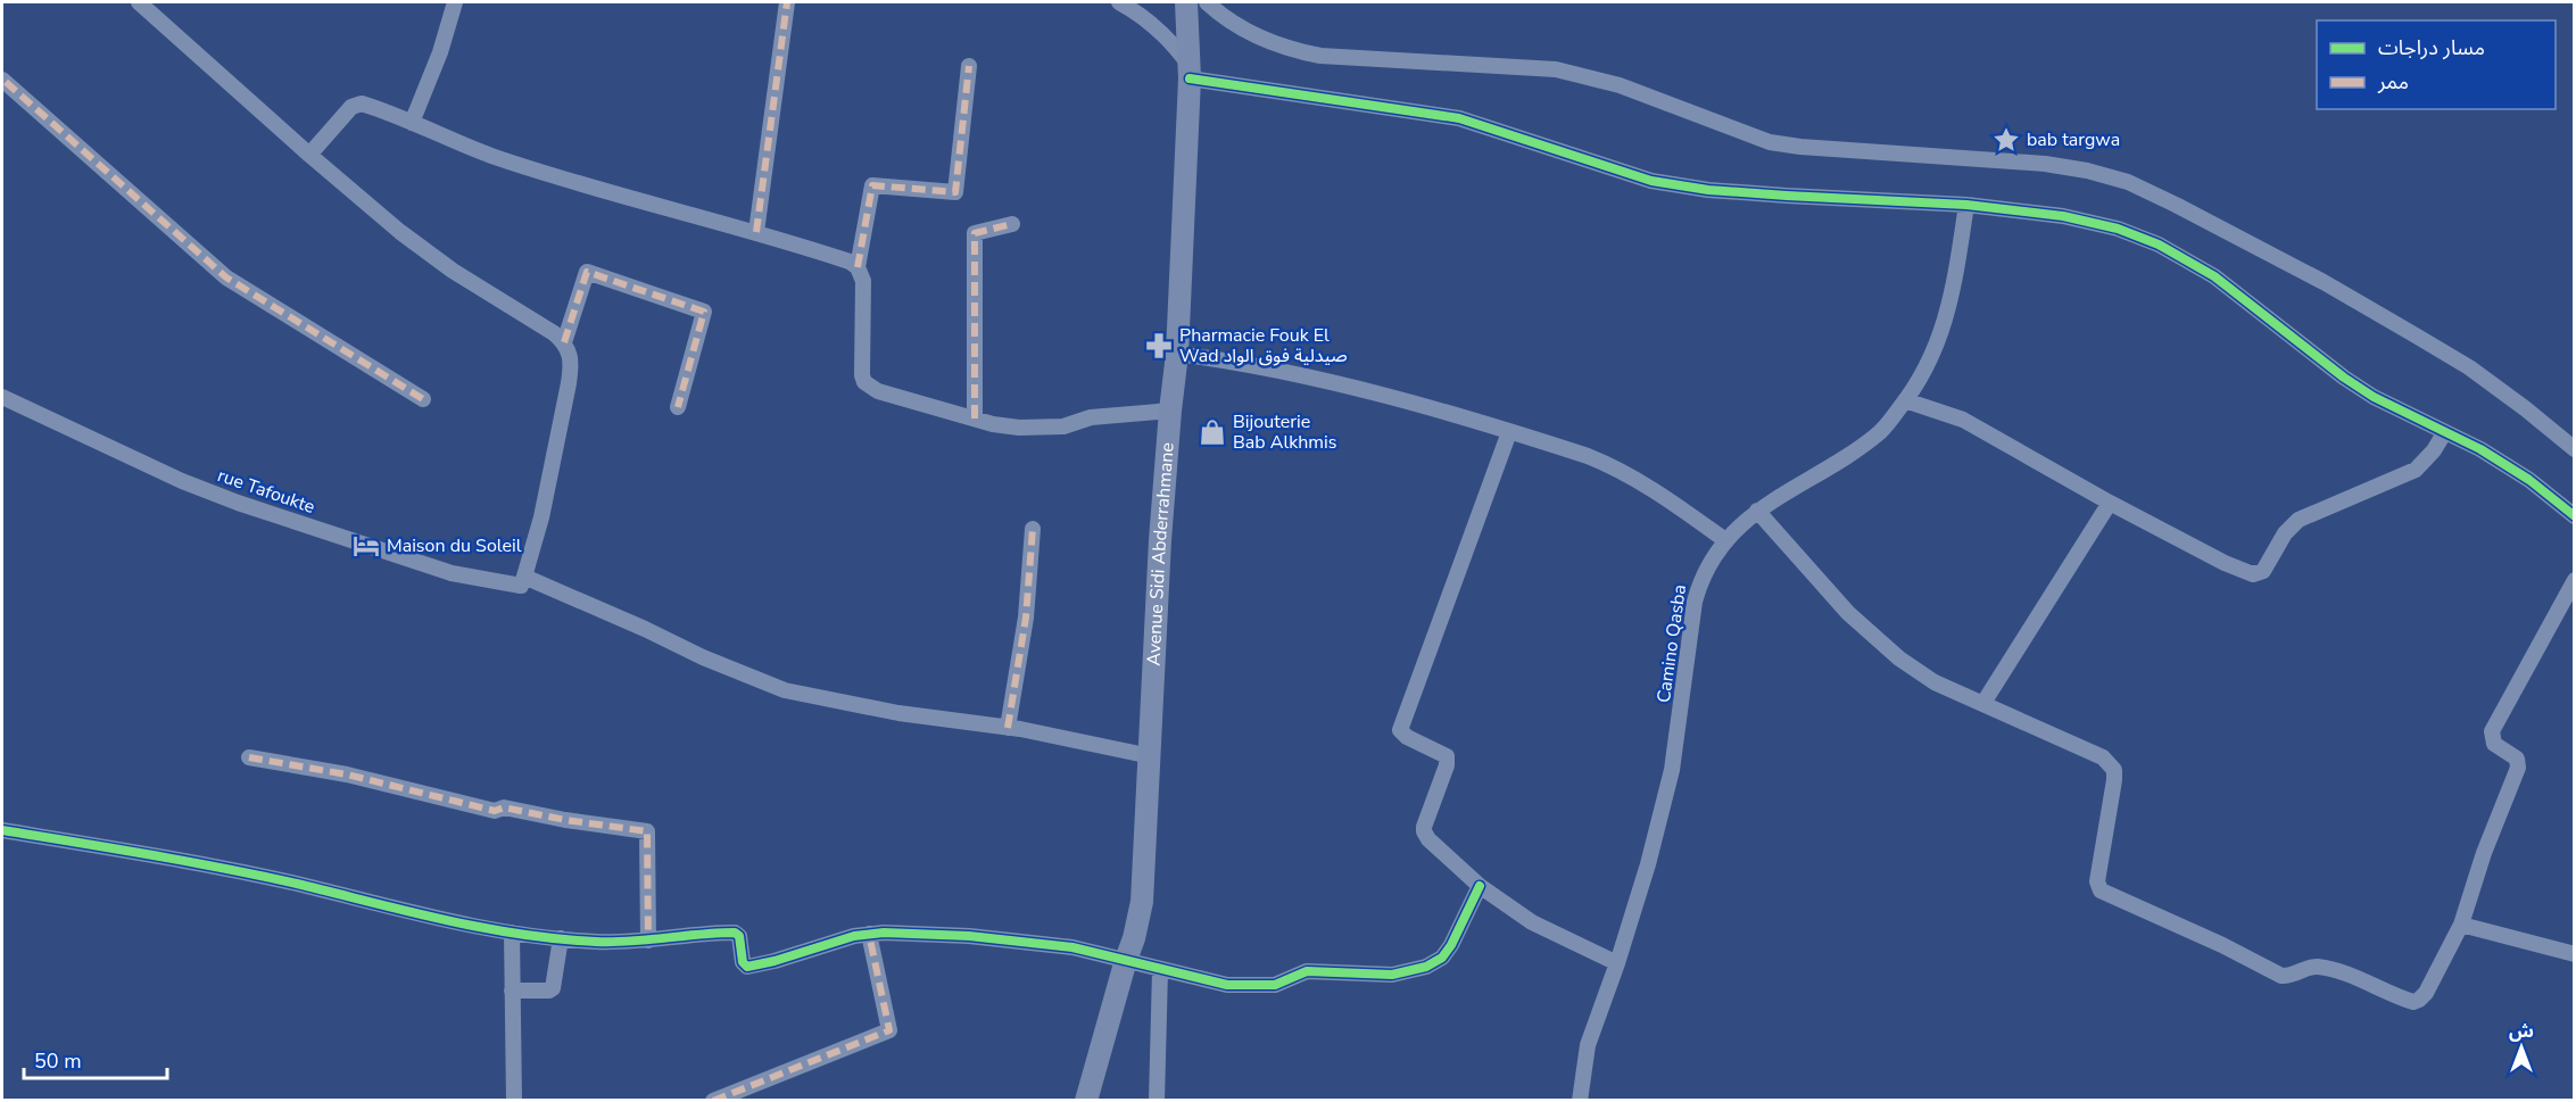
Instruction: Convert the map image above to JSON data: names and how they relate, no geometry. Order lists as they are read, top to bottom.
{
  "streets": {
    "street": ["rue Tafoukte", "Avenue Sidi Abderrahmane", "Camino Qasba"]
  },
  "places": {
    "place": ["bab targwa"],
    "pharmacy": ["Pharmacie Fouk El Wad صيدلية فوق الواد"],
    "shop": ["Bijouterie Bab Alkhmis"],
    "hotel": ["Maison du Soleil"]
  },
  "legend": ["مسار دراجات", "ممر"],
  "scale_bar": "50 m",
  "north": "top"
}
